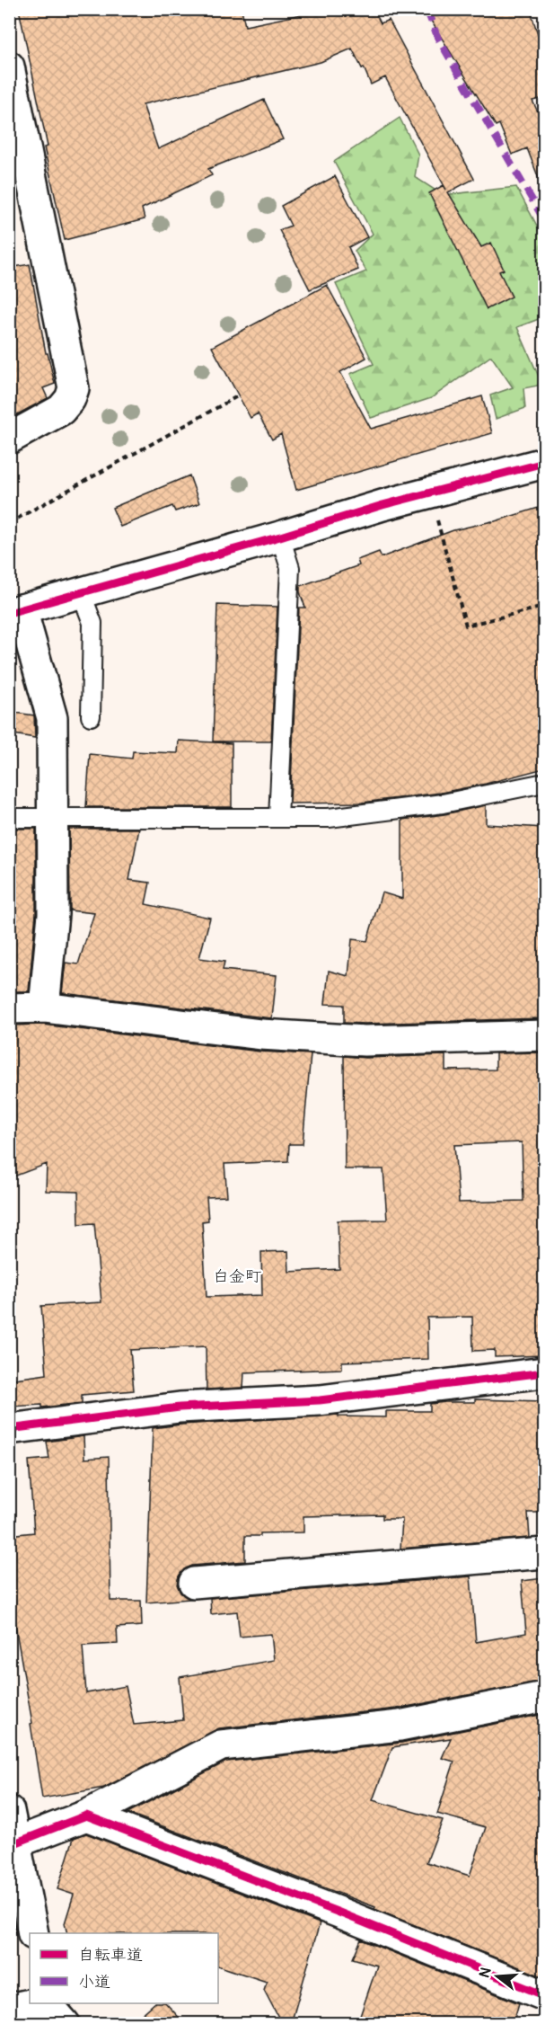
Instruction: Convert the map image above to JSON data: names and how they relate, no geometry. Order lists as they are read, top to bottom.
{
  "districts": ["白金町"],
  "legend": ["自転車道", "小道"],
  "north": "left"
}
